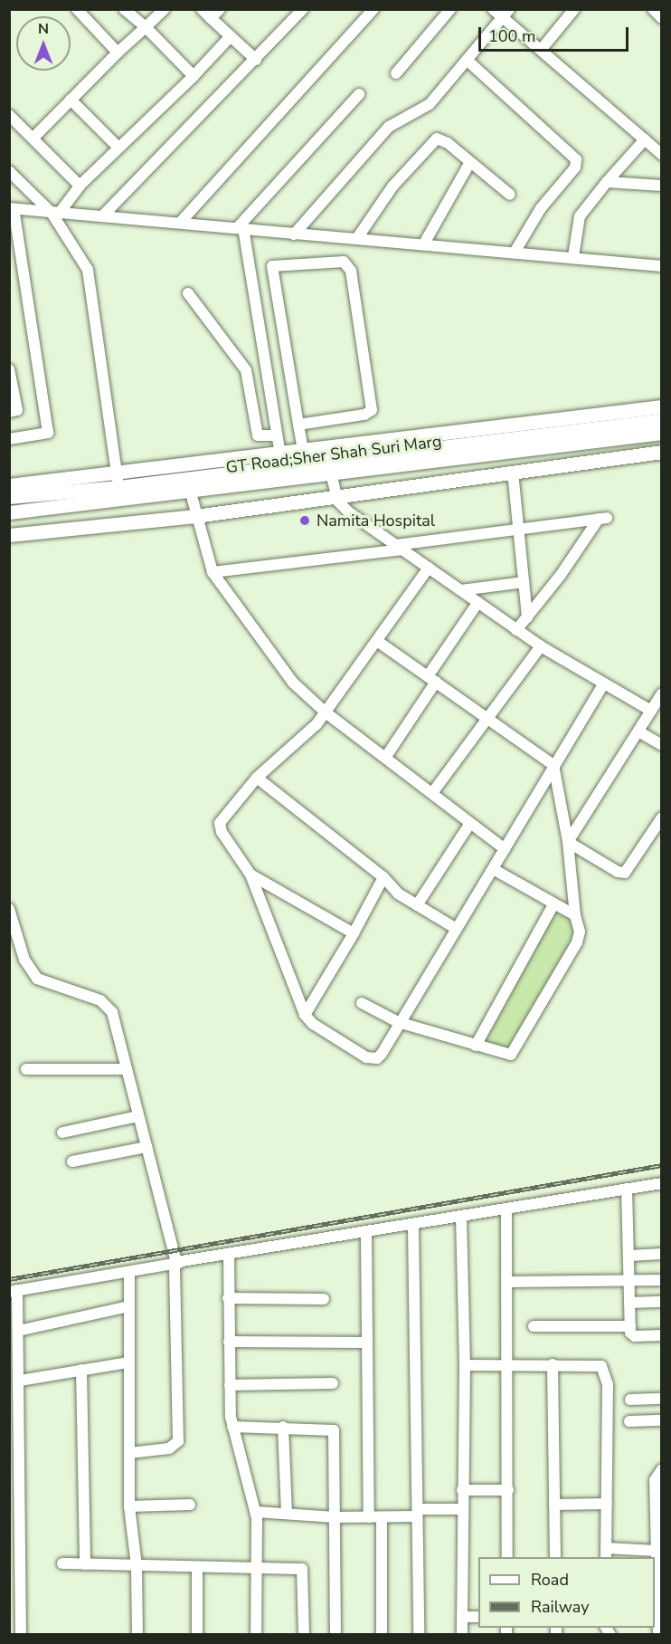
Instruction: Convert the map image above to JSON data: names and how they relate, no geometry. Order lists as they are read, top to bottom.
{
  "streets": {
    "main road": ["GT Road;Sher Shah Suri Marg"]
  },
  "places": ["Namita Hospital"],
  "legend": ["Road", "Railway"],
  "scale_bar": "100 m",
  "north": "top"
}
